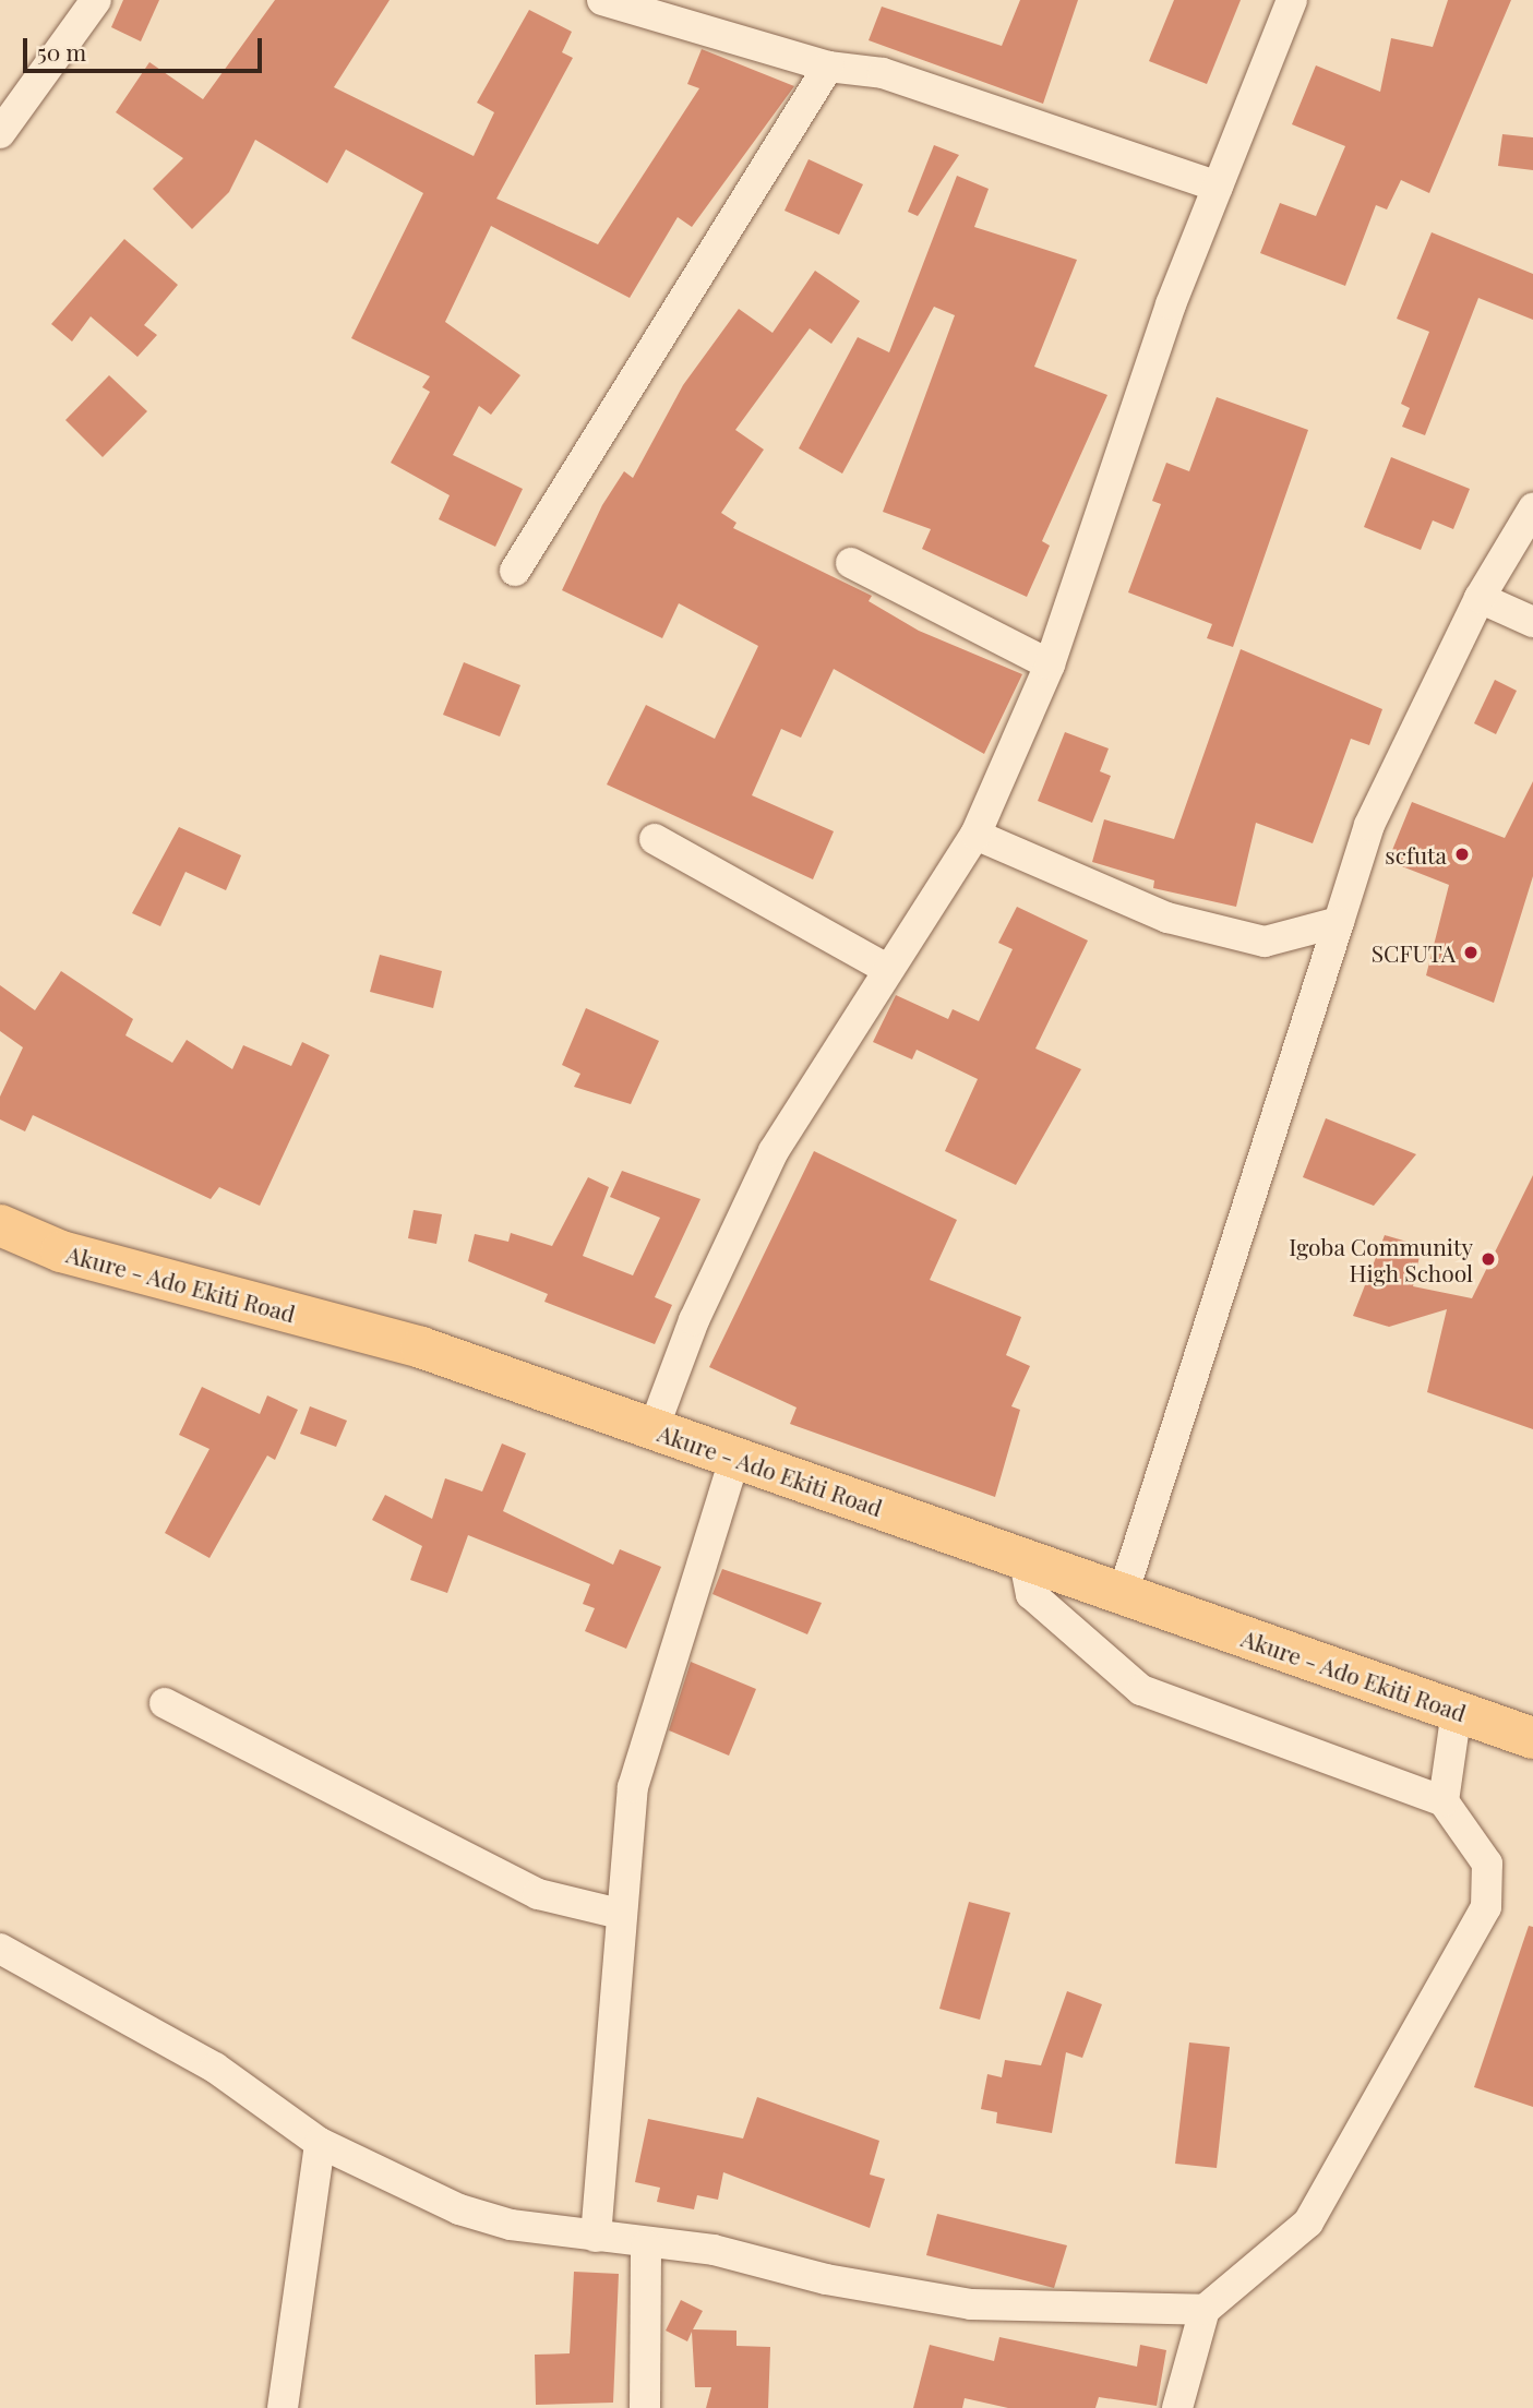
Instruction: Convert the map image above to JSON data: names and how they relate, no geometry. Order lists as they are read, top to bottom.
{
  "streets": {
    "main road": ["Akure - Ado Ekiti Road"]
  },
  "places": ["scfuta", "SCFUTA", "Igoba Community High School"],
  "scale_bar": "50 m"
}
